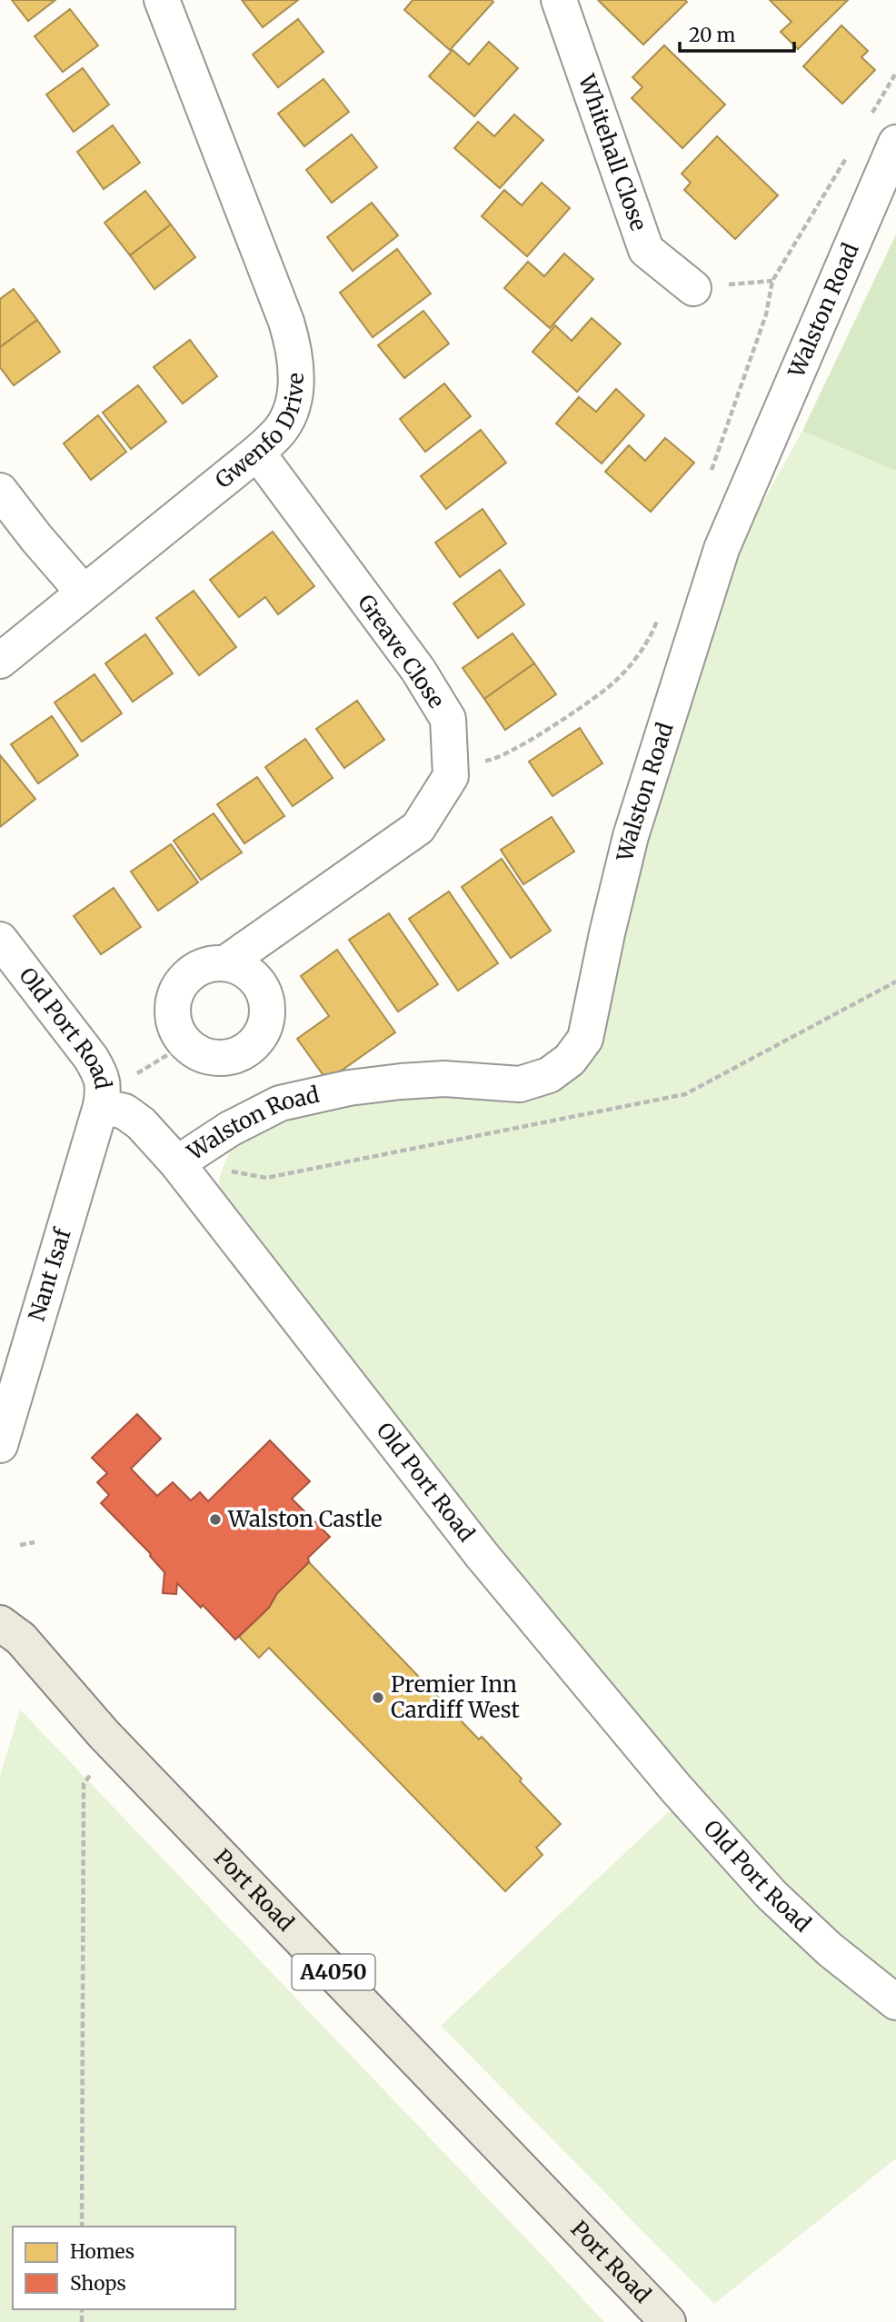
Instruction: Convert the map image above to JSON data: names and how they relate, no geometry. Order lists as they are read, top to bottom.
{
  "streets": {
    "main road": ["Port Road", "A4050"],
    "street": [
      "Whitehall Close",
      "Walston Road",
      "Gwenfo Drive",
      "Greave Close",
      "Old Port Road",
      "Nant Isaf"
    ]
  },
  "crossings": [
    ["Walston Road", "Old Port Road"],
    ["Gwenfo Drive", "Greave Close"],
    ["Old Port Road", "Nant Isaf"]
  ],
  "places": ["Walston Castle", "Premier Inn Cardiff West"],
  "legend": ["Homes", "Shops"],
  "scale_bar": "20 m"
}
